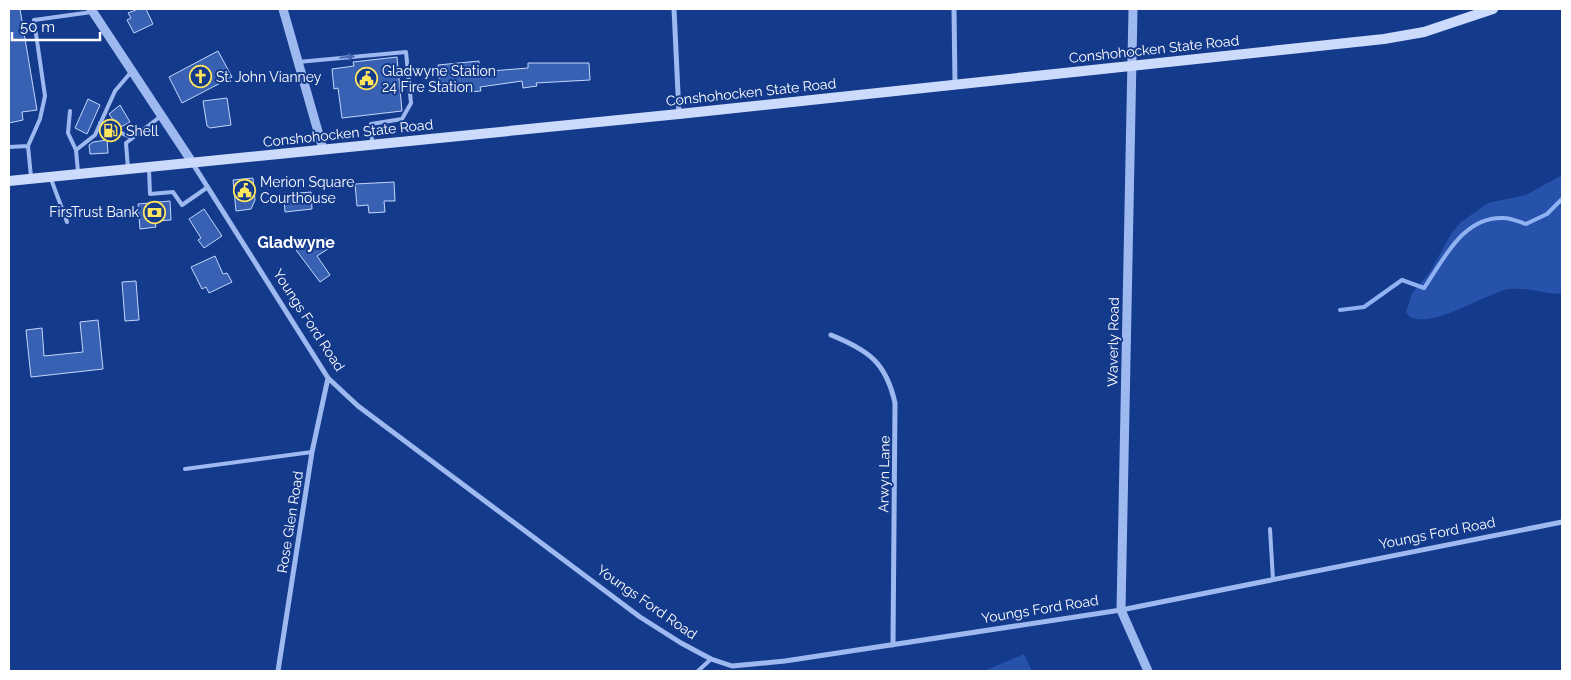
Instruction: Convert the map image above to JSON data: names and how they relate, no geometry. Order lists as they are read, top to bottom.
{
  "streets": {
    "main road": ["Conshohocken State Road"],
    "street": [
      "Youngs Ford Road",
      "Waverly Road",
      "Arwyn Lane",
      "Rose Glen Road"
    ]
  },
  "crossings": [
    ["Conshohocken State Road", "Youngs Ford Road"],
    ["Conshohocken State Road", "Waverly Road"],
    ["Youngs Ford Road", "Waverly Road"],
    ["Youngs Ford Road", "Arwyn Lane"],
    ["Youngs Ford Road", "Rose Glen Road"]
  ],
  "districts": ["Gladwyne"],
  "places": {
    "church": ["St. John Vianney"],
    "public building": ["Gladwyne Station 24 Fire Station", "Merion Square Courthouse"],
    "fuel station": ["Shell"],
    "bank": ["FirsTrust Bank"]
  },
  "scale_bar": "50 m"
}
